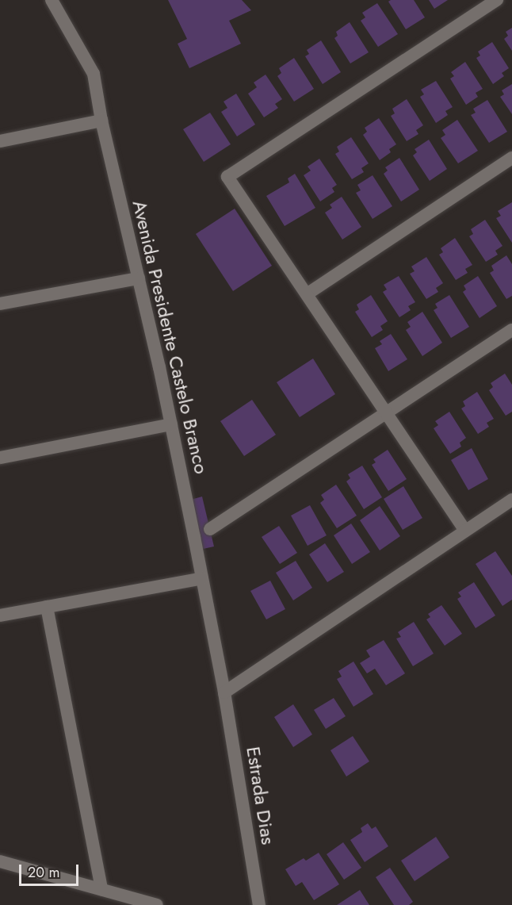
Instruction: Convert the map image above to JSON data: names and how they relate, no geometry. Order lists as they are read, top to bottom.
{
  "streets": {
    "street": ["Avenida Presidente Castelo Branco", "Estrada Dias"]
  },
  "crossings": [
    ["Avenida Presidente Castelo Branco", "Estrada Dias"]
  ],
  "scale_bar": "20 m"
}
